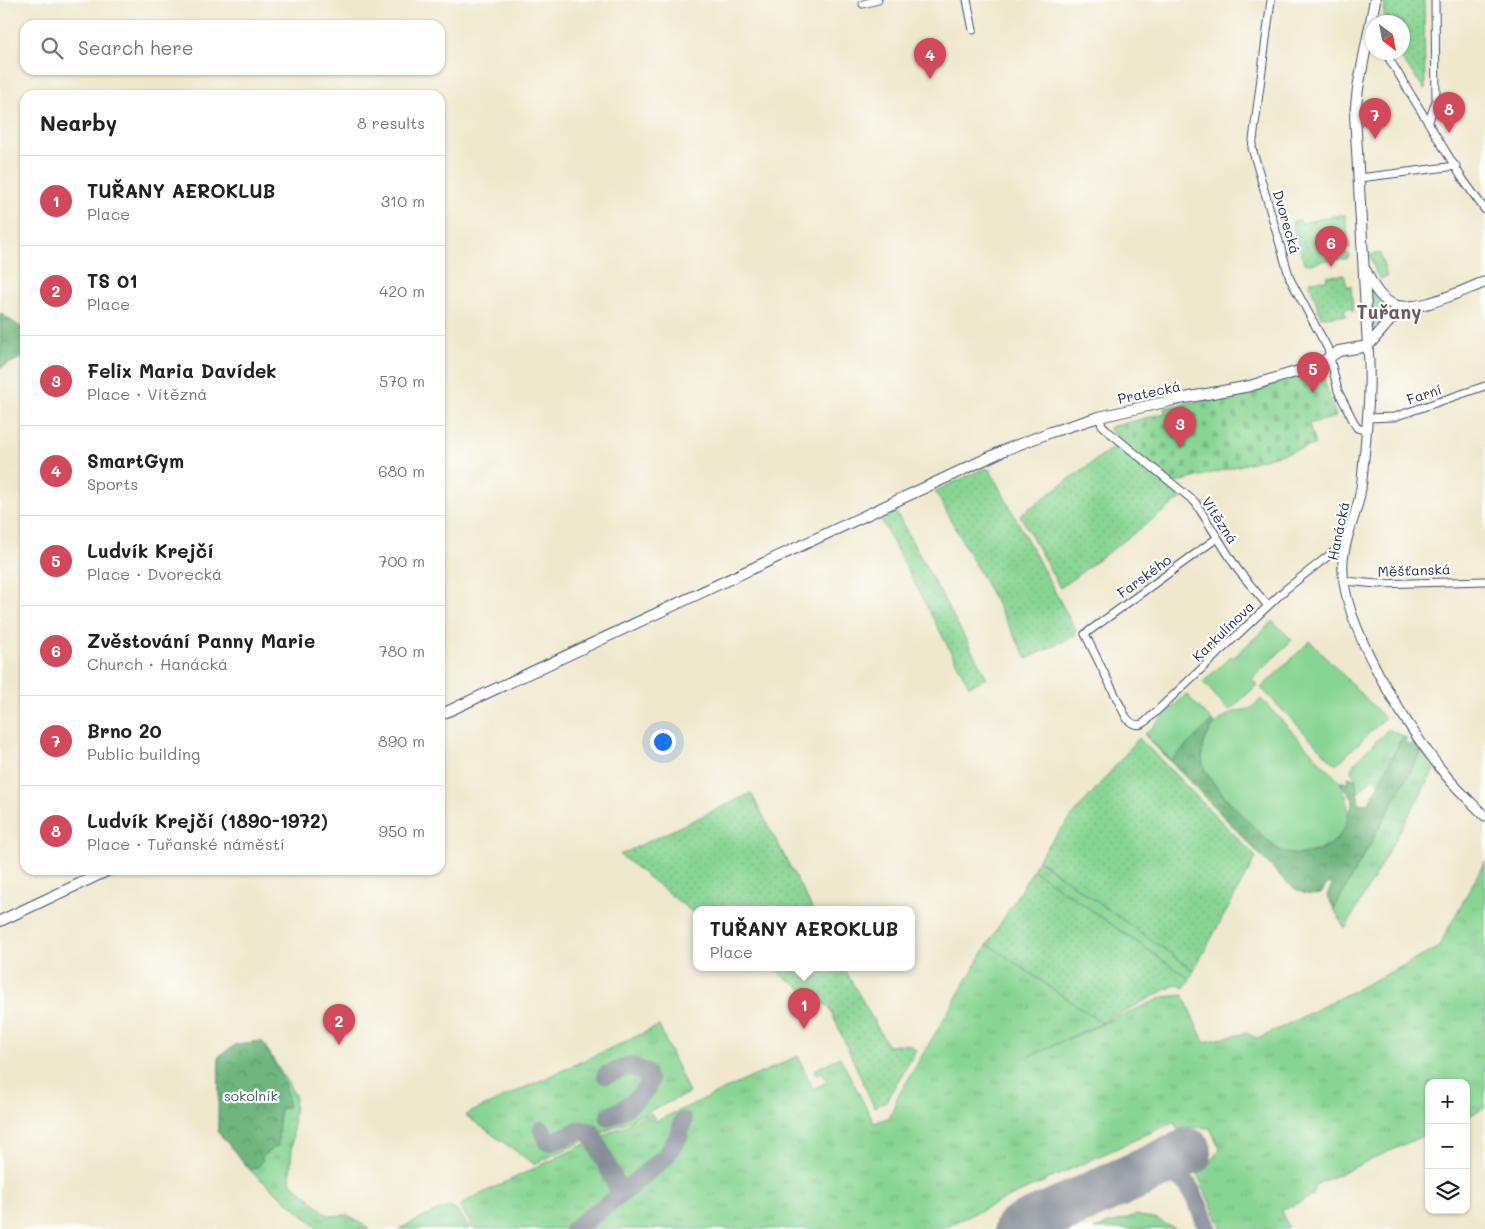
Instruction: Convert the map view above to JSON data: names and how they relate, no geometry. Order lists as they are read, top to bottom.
{
  "streets": {
    "main road": ["Pratecká", "Hanácká"],
    "street": [
      "Dvorecká",
      "Farní",
      "Vítězná",
      "Měšťanská",
      "Farského",
      "Karkulínova"
    ]
  },
  "crossings": [
    ["Dvorecká", "Pratecká"],
    ["Dvorecká", "Hanácká"],
    ["Pratecká", "Vítězná"],
    ["Pratecká", "Hanácká"],
    ["Farní", "Hanácká"],
    ["Vítězná", "Farského"],
    ["Vítězná", "Karkulínova"],
    ["Hanácká", "Měšťanská"],
    ["Hanácká", "Karkulínova"],
    ["Farského", "Karkulínova"]
  ],
  "districts": ["Tuřany"],
  "parks": ["sokolník"],
  "north": "bottom right",
  "page": {
    "search": "Search here",
    "pins": [
      "4",
      "8",
      "7",
      "6",
      "5",
      "3",
      "1",
      "2"
    ],
    "heading": ["Nearby", "8 results"],
    "list": [
      {
        "mark": "1",
        "name": "TUŘANY AEROKLUB",
        "note": "Place",
        "value": "310 m"
      },
      {
        "mark": "2",
        "name": "TS 01",
        "note": "Place",
        "value": "420 m"
      },
      {
        "mark": "3",
        "name": "Felix Maria Davídek",
        "note": "Place · Vítězná",
        "value": "570 m"
      },
      {
        "mark": "4",
        "name": "SmartGym",
        "note": "Sports",
        "value": "680 m"
      },
      {
        "mark": "5",
        "name": "Ludvík Krejčí",
        "note": "Place · Dvorecká",
        "value": "700 m"
      },
      {
        "mark": "6",
        "name": "Zvěstování Panny Marie",
        "note": "Church · Hanácká",
        "value": "780 m"
      },
      {
        "mark": "7",
        "name": "Brno 20",
        "note": "Public building",
        "value": "890 m"
      },
      {
        "mark": "8",
        "name": "Ludvík Krejčí (1890-1972)",
        "note": "Place · Tuřanské náměstí",
        "value": "950 m"
      }
    ],
    "popup": ["TUŘANY AEROKLUB", "Place"],
    "map_buttons": ["+", "−"]
  }
}
